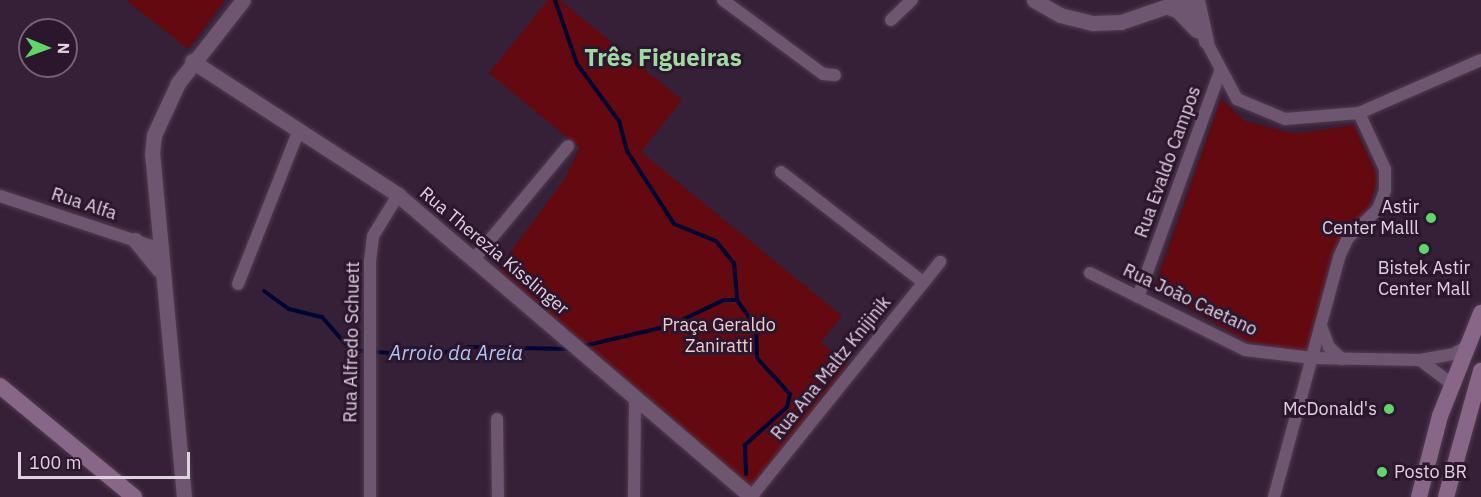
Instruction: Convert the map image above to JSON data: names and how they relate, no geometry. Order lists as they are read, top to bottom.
{
  "streets": {
    "street": [
      "Rua Evaldo Campos",
      "Rua Alfa",
      "Rua Therezia Kisslinger",
      "Rua João Caetano",
      "Rua Alfredo Schuett",
      "Rua Ana Maltz Knijinik"
    ]
  },
  "crossings": [
    ["Rua Evaldo Campos", "Rua João Caetano"],
    ["Rua Therezia Kisslinger", "Rua Alfredo Schuett"],
    ["Rua Therezia Kisslinger", "Rua Ana Maltz Knijinik"]
  ],
  "districts": ["Três Figueiras"],
  "water": ["Arroio da Areia"],
  "parks": ["Praça Geraldo Zaniratti"],
  "places": [
    "Astir Center Malll",
    "Bistek Astir Center Mall",
    "McDonald's",
    "Posto BR"
  ],
  "scale_bar": "100 m",
  "north": "right"
}
